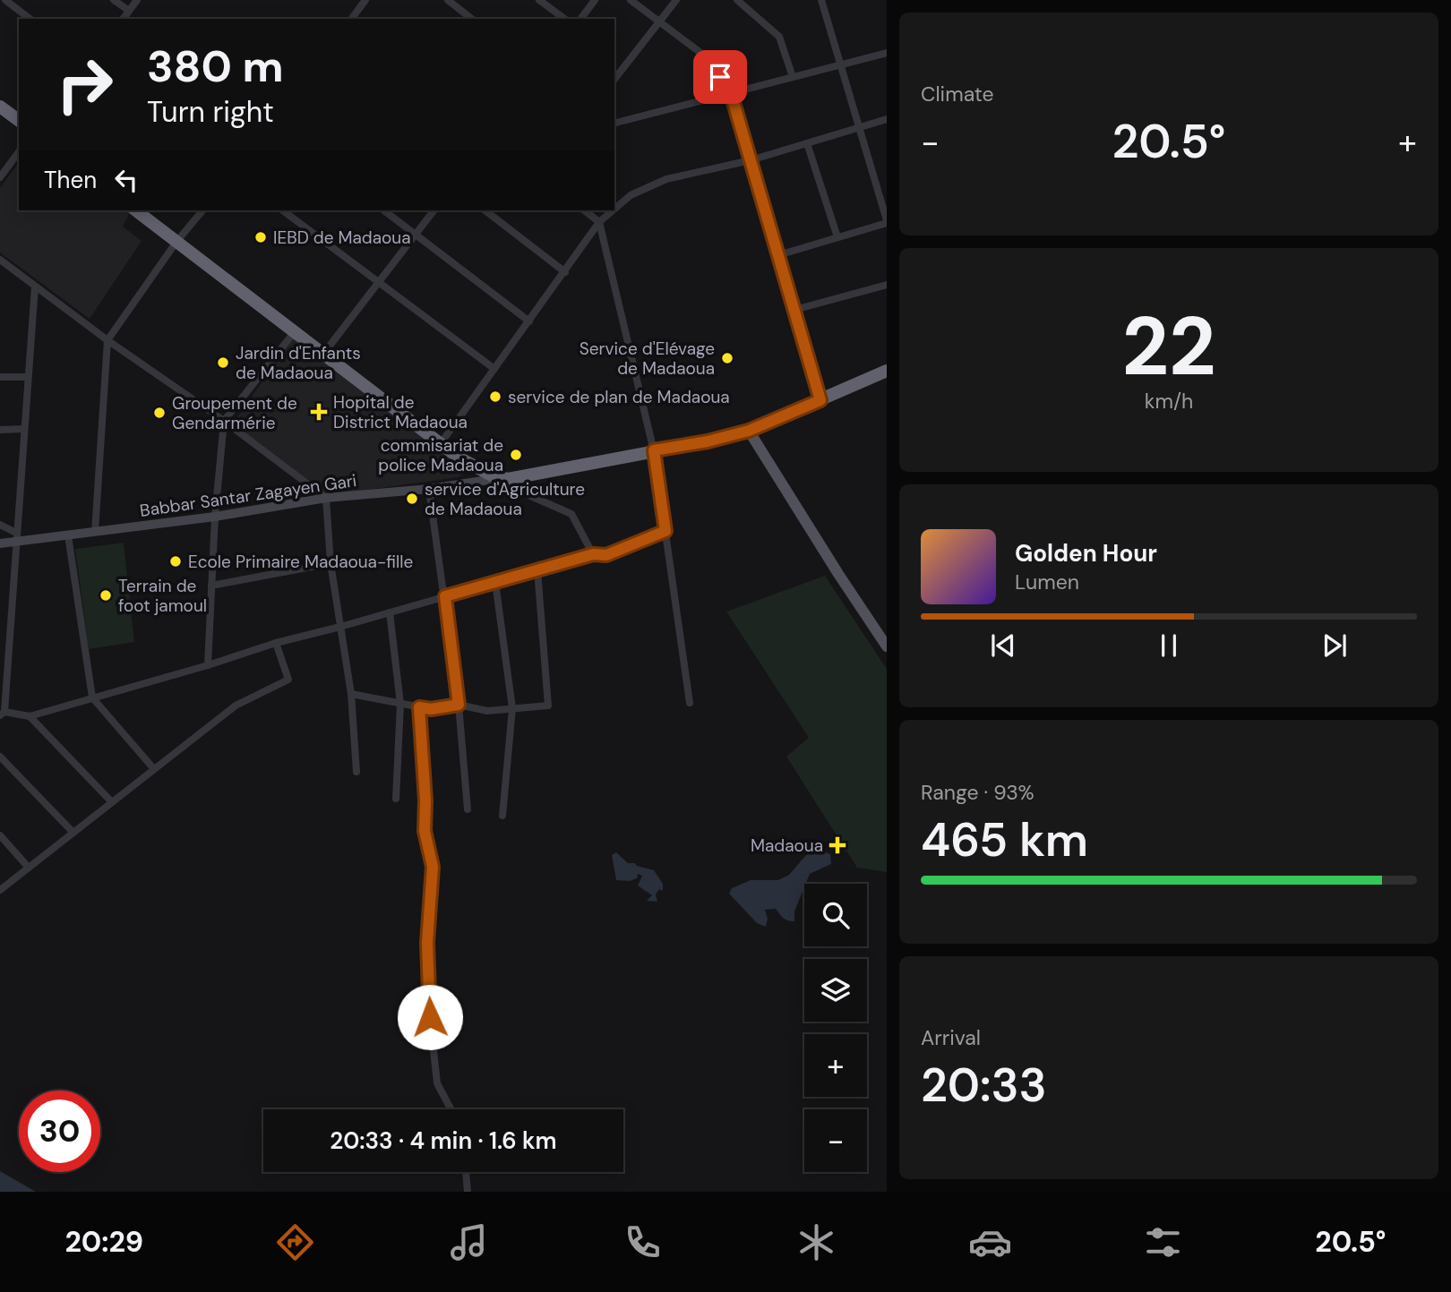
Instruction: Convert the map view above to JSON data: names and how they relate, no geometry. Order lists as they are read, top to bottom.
{
  "streets": {
    "street": ["Babbar Santar Zagayen Gari"]
  },
  "places": {
    "other": [
      "IEBD de Madaoua",
      "Service d'Elévage de Madaoua",
      "Jardin d'Enfants de Madaoua",
      "service de plan de Madaoua",
      "Groupement de Gendarmérie",
      "commisariat de police Madaoua",
      "service d'Agriculture de Madaoua",
      "Ecole Primaire Madaoua-fille",
      "Terrain de foot jamoul"
    ],
    "health": ["Hopital de District Madaoua", "Madaoua"]
  },
  "page": {
    "tile": [
      "Climate",
      ["22", "km/h"],
      ["Range · 93%", "465 km"],
      ["Arrival", "20:33"]
    ],
    "turn": ["380 m", "Turn right"],
    "heat": ["−", "20.5°", "+"],
    "then": "Then",
    "song": ["Golden Hour", "Lumen"],
    "map_buttons": ["+", "−"],
    "limit": "30",
    "trip": "20:33 · 4 min · 1.6 km",
    "tabs": ["20:29", "20.5°"]
  }
}
